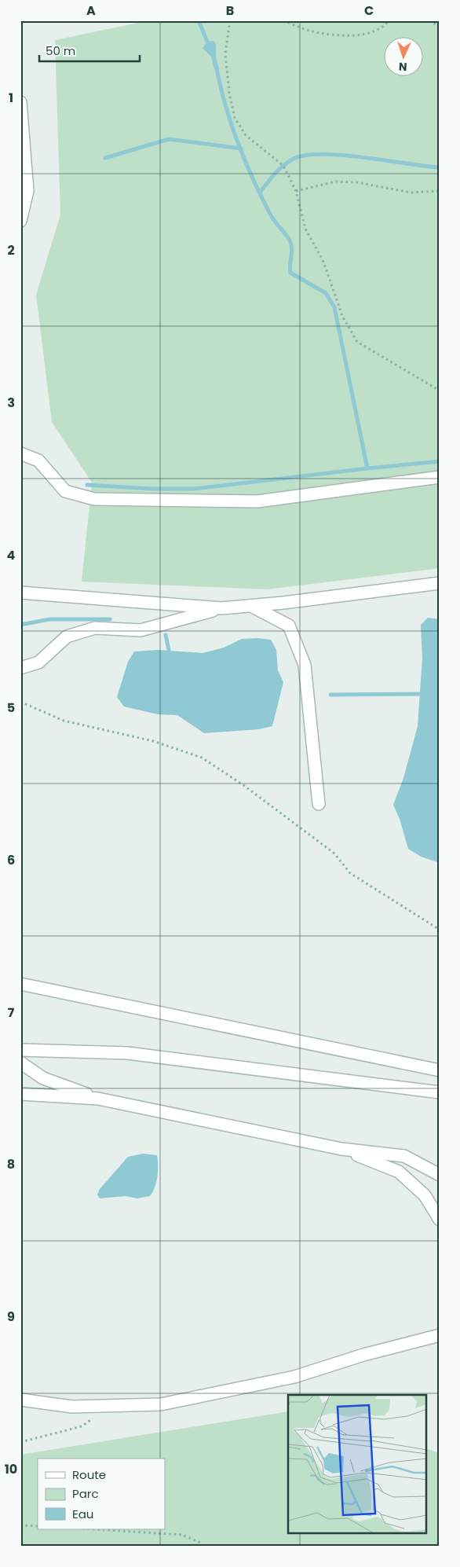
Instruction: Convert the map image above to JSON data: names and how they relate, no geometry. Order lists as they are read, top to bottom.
{
  "legend": ["Route", "Parc", "Eau"],
  "scale_bar": "50 m",
  "north": "bottom",
  "grid": {
    "columns": ["A", "B", "C"],
    "rows": [
      "1",
      "2",
      "3",
      "4",
      "5",
      "6",
      "7",
      "8",
      "9",
      "10"
    ]
  }
}
